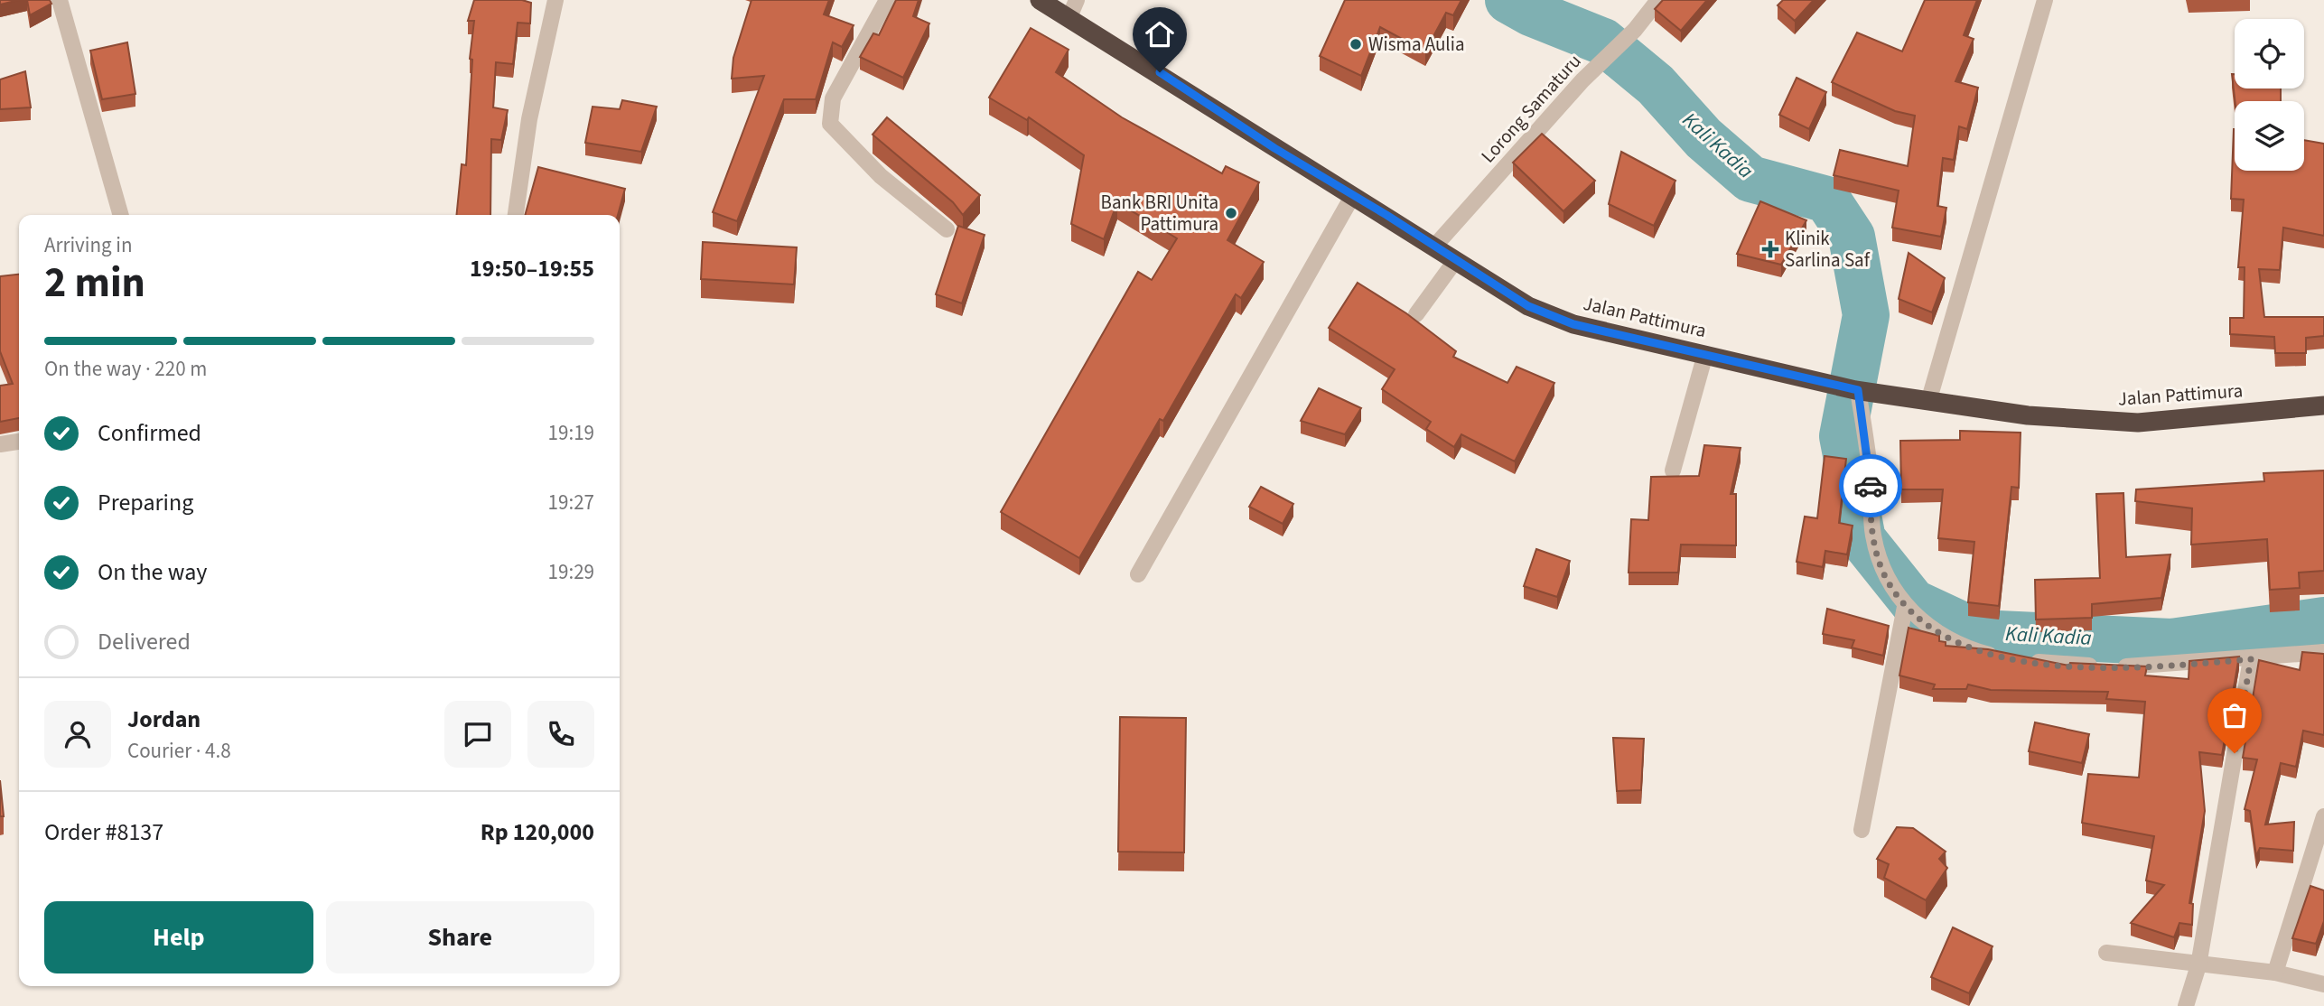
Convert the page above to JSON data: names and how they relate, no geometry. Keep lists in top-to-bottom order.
{
  "streets": {
    "highway": ["Jalan Pattimura"],
    "street": ["Lorong Samaturu"]
  },
  "crossings": [
    ["Lorong Samaturu", "Jalan Pattimura"]
  ],
  "water": ["Kali Kadia"],
  "places": {
    "other": ["Wisma Aulia", "Bank BRI Unita Pattimura"],
    "health": ["Klinik Sarlina Saf"]
  },
  "page": {
    "heading": ["2 min", "Arriving in", "19:50–19:55"],
    "panel": [
      "Jordan",
      "Courier · 4.8",
      "Order #8137",
      "Rp 120,000"
    ],
    "bar": "On the way · 220 m",
    "list": [
      ["Confirmed", "19:19"],
      ["Preparing", "19:27"],
      ["On the way", "19:29"],
      "Delivered"
    ],
    "buttons": ["Help", "Share"]
  }
}
